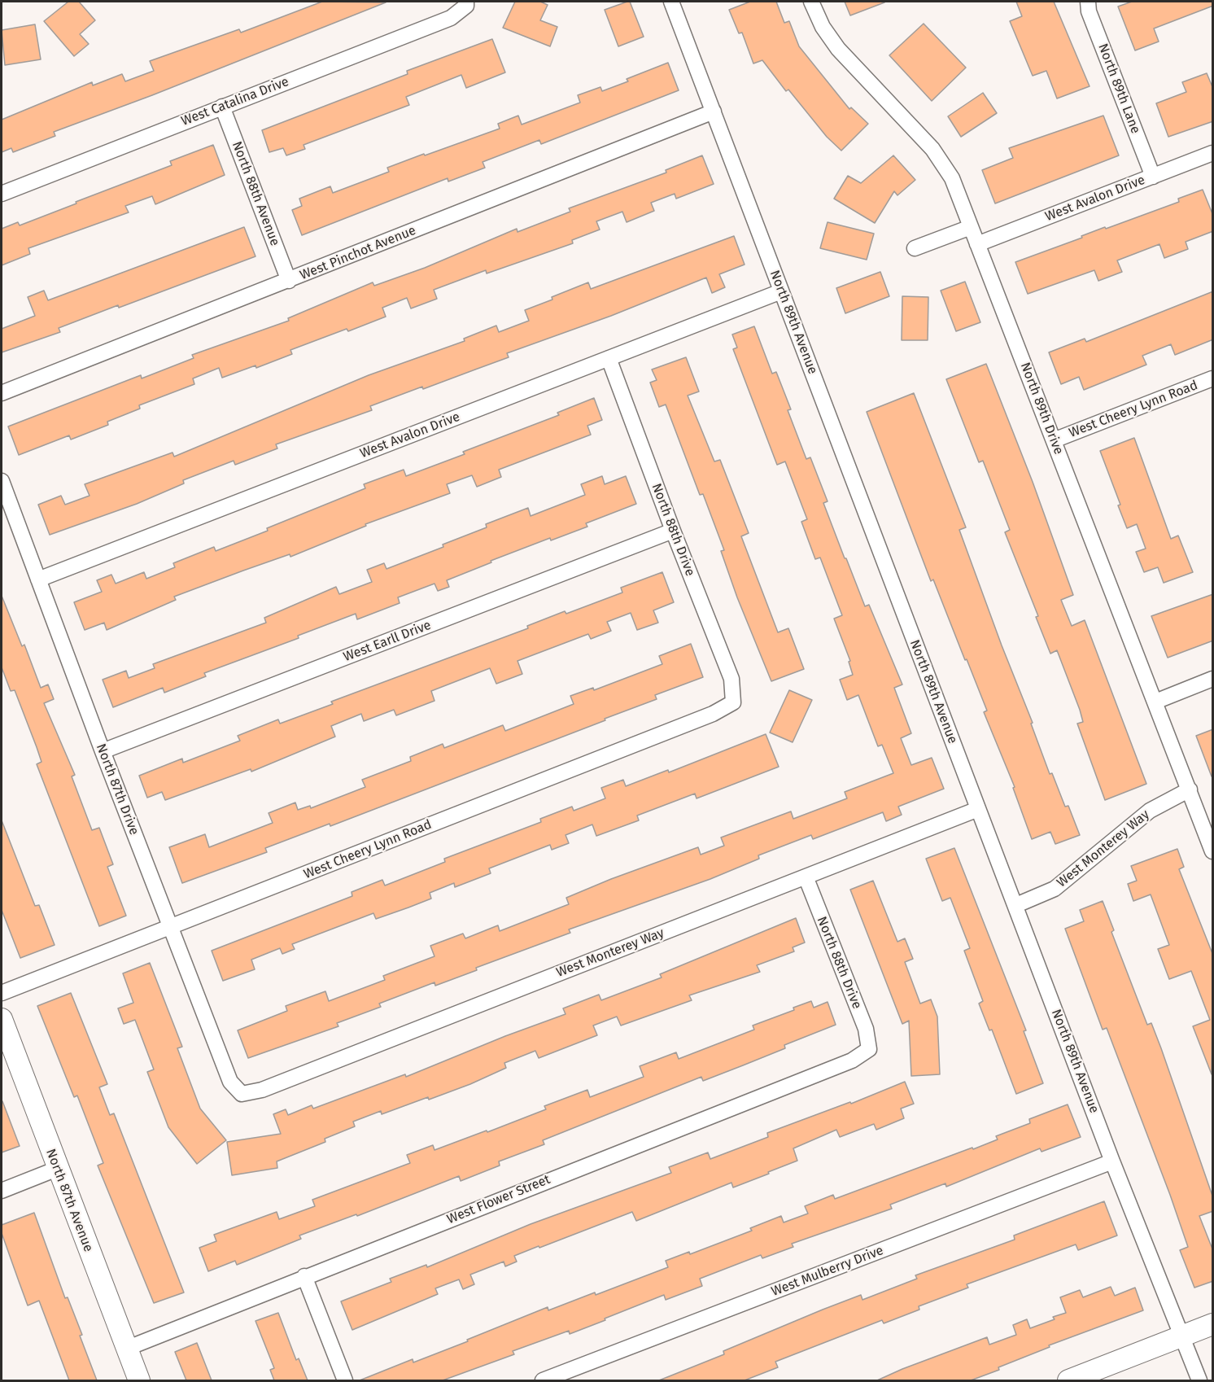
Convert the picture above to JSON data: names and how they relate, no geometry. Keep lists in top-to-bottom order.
{
  "streets": {
    "street": [
      "North 89th Lane",
      "West Catalina Drive",
      "North 88th Avenue",
      "West Avalon Drive",
      "West Pinchot Avenue",
      "North 89th Avenue",
      "North 89th Drive",
      "West Cheery Lynn Road",
      "North 88th Drive",
      "West Earll Drive",
      "North 87th Drive",
      "West Monterey Way",
      "West Flower Street",
      "North 87th Avenue",
      "West Mulberry Drive"
    ]
  },
  "crossings": [
    ["North 89th Lane", "West Avalon Drive"],
    ["West Catalina Drive", "North 88th Avenue"],
    ["North 88th Avenue", "West Pinchot Avenue"],
    ["West Avalon Drive", "North 89th Avenue"],
    ["West Avalon Drive", "North 89th Drive"],
    ["West Avalon Drive", "North 88th Drive"],
    ["West Avalon Drive", "North 87th Drive"],
    ["West Pinchot Avenue", "North 89th Avenue"],
    ["North 89th Avenue", "West Monterey Way"],
    ["North 89th Avenue", "West Mulberry Drive"],
    ["North 89th Drive", "West Cheery Lynn Road"],
    ["North 89th Drive", "West Monterey Way"],
    ["West Cheery Lynn Road", "North 88th Drive"],
    ["West Cheery Lynn Road", "North 87th Drive"],
    ["North 88th Drive", "West Earll Drive"],
    ["North 88th Drive", "West Monterey Way"],
    ["North 88th Drive", "West Flower Street"],
    ["West Earll Drive", "North 87th Drive"],
    ["North 87th Drive", "West Monterey Way"],
    ["West Flower Street", "North 87th Avenue"]
  ]
}
